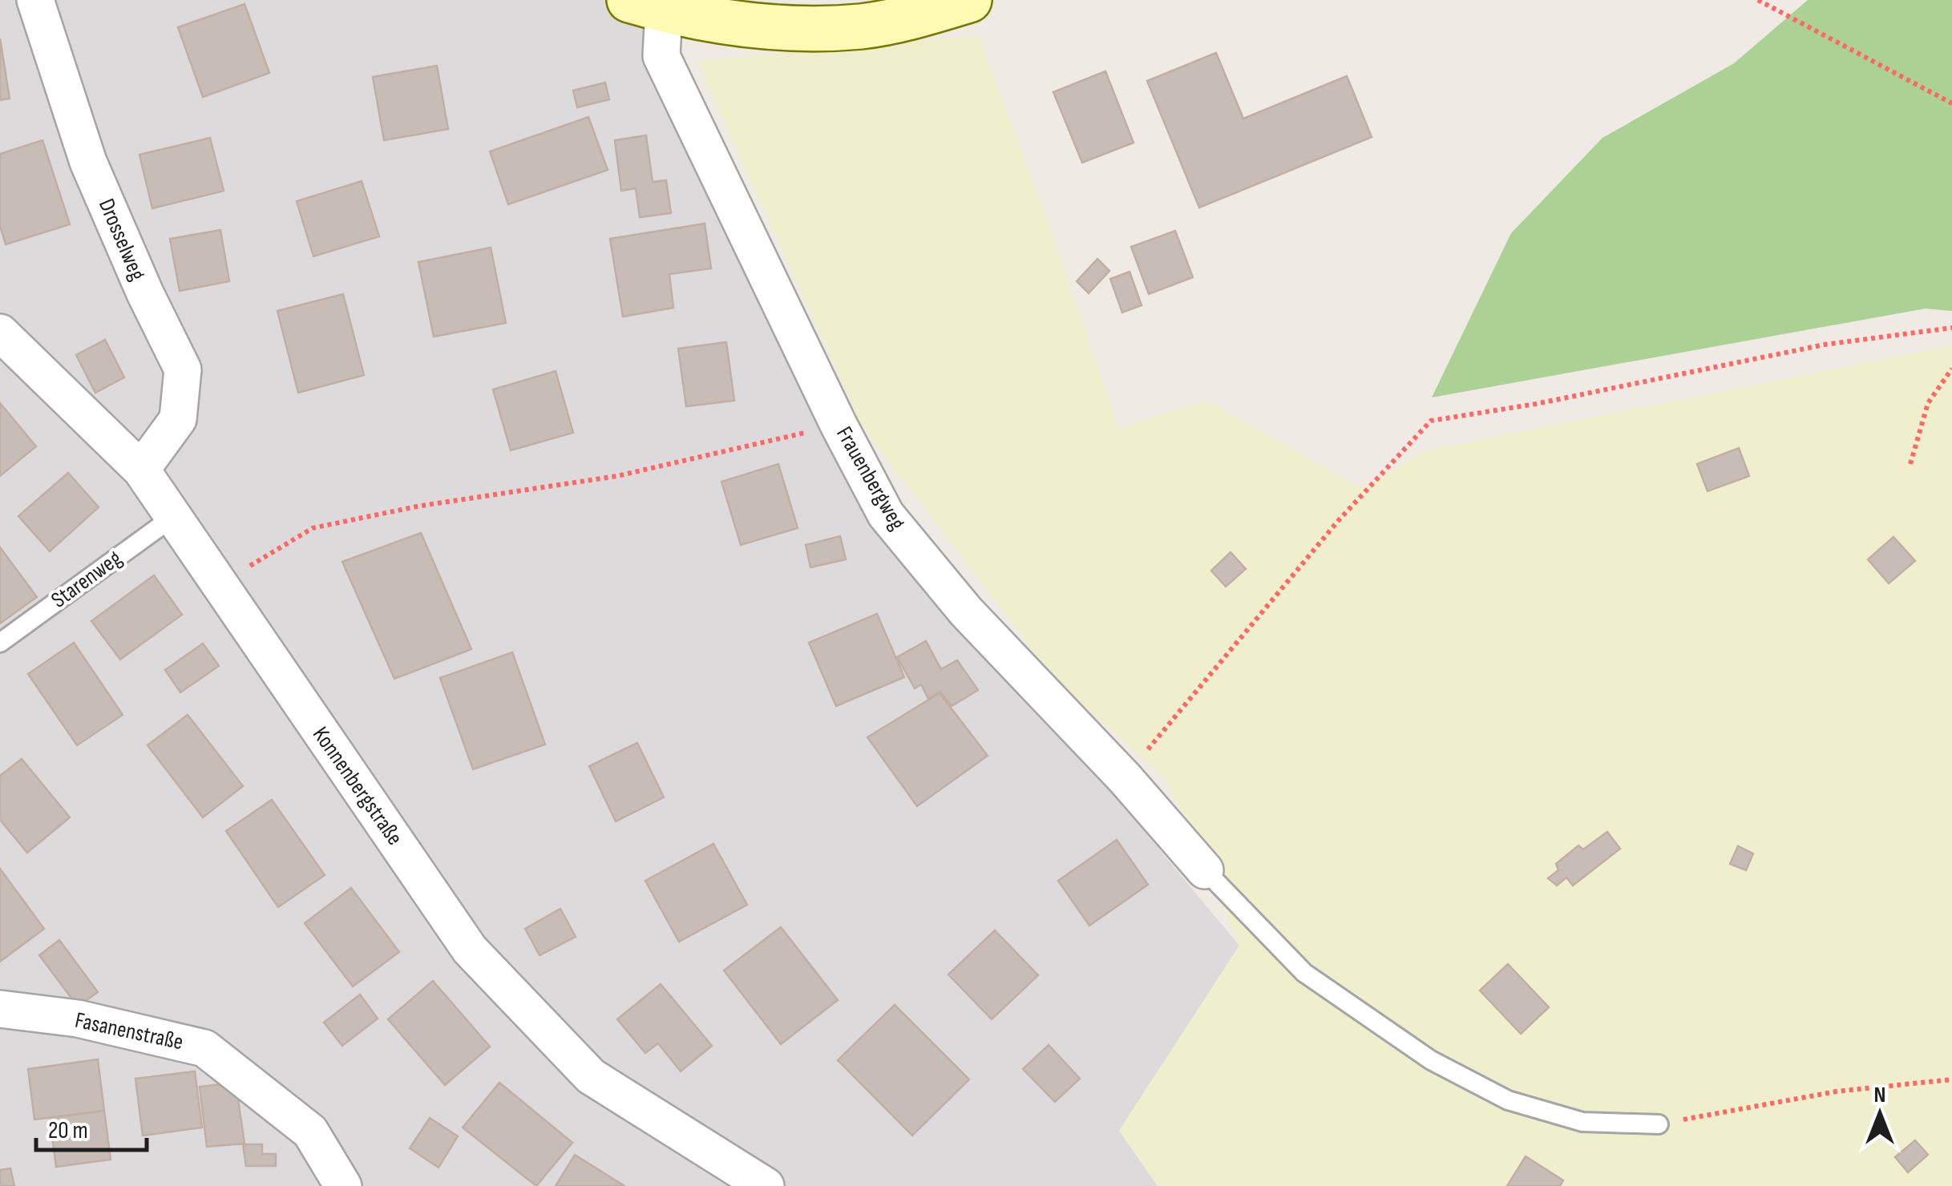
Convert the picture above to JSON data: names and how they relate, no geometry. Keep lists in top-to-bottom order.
{
  "streets": {
    "street": [
      "Drosselweg",
      "Frauenbergweg",
      "Konnenbergstraße",
      "Fasanenstraße"
    ],
    "lane": ["Starenweg"]
  },
  "crossings": [
    ["Drosselweg", "Konnenbergstraße"],
    ["Starenweg", "Konnenbergstraße"]
  ],
  "scale_bar": "20 m",
  "north": "top"
}
